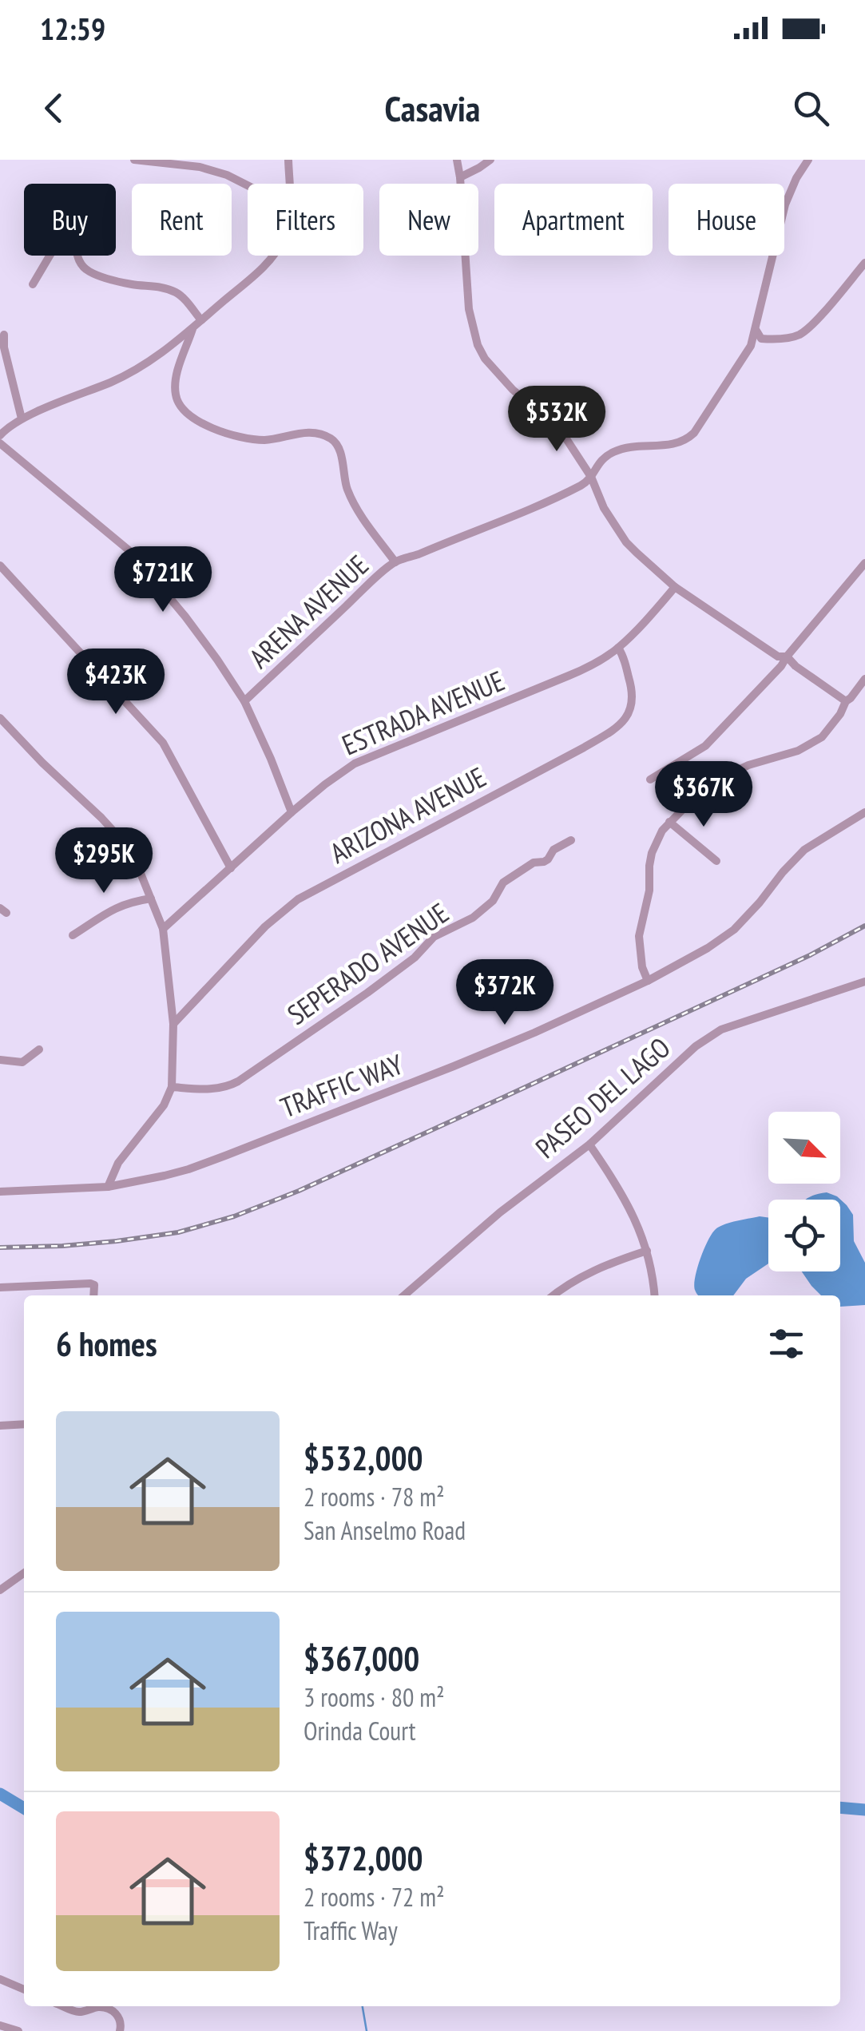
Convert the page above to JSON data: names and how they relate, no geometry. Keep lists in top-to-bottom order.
{
  "streets": {
    "street": [
      "ARENA AVENUE",
      "ESTRADA AVENUE",
      "ARIZONA AVENUE",
      "SEPERADO AVENUE",
      "TRAFFIC WAY",
      "PASEO DEL LAGO"
    ]
  },
  "crossings": [
    ["ESTRADA AVENUE", "ARIZONA AVENUE"]
  ],
  "north": "bottom right",
  "page": {
    "status": "12:59",
    "header": "Casavia",
    "chip": [
      "Buy",
      "Rent",
      "Filters",
      "New",
      "Apartment",
      "House"
    ],
    "price": [
      "$532K",
      "$721K",
      "$423K",
      "$367K",
      "$295K",
      "$372K"
    ],
    "heading": "6 homes",
    "list": [
      {
        "name": "$532,000",
        "note": "2 rooms · 78 m² · San Anselmo Road"
      },
      {
        "name": "$367,000",
        "note": "3 rooms · 80 m² · Orinda Court"
      },
      {
        "name": "$372,000",
        "note": "2 rooms · 72 m² · Traffic Way"
      }
    ]
  }
}
